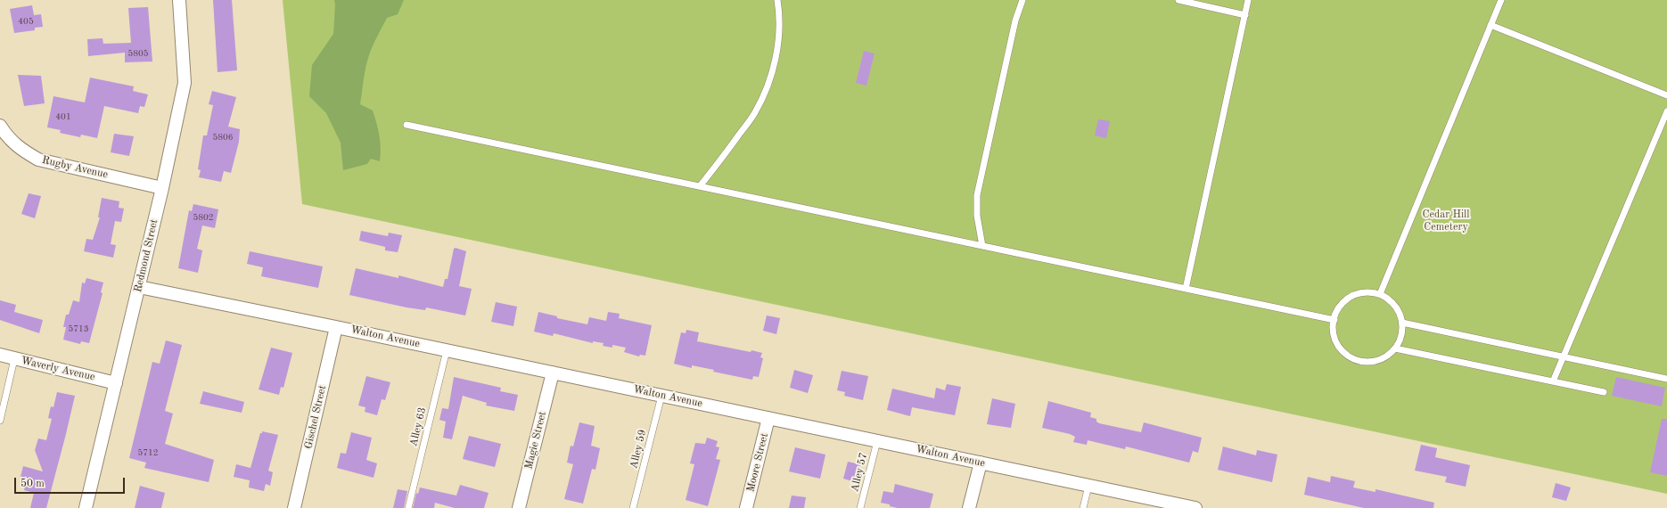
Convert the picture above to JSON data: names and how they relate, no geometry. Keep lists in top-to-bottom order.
{
  "streets": {
    "street": [
      "Rugby Avenue",
      "Redmond Street",
      "Walton Avenue",
      "Waverly Avenue",
      "Gischel Street",
      "Magie Street",
      "Moore Street"
    ],
    "lane": ["Alley 63", "Alley 59", "Alley 57"]
  },
  "crossings": [
    ["Rugby Avenue", "Redmond Street"],
    ["Redmond Street", "Walton Avenue"],
    ["Redmond Street", "Waverly Avenue"],
    ["Walton Avenue", "Gischel Street"],
    ["Walton Avenue", "Alley 63"],
    ["Walton Avenue", "Magie Street"],
    ["Walton Avenue", "Alley 59"],
    ["Walton Avenue", "Moore Street"],
    ["Walton Avenue", "Alley 57"]
  ],
  "parks": ["Cedar Hill Cemetery"],
  "house_numbers": [
    "405",
    "5805",
    "401",
    "5806",
    "5802",
    "5713",
    "5712"
  ],
  "scale_bar": "50 m"
}
